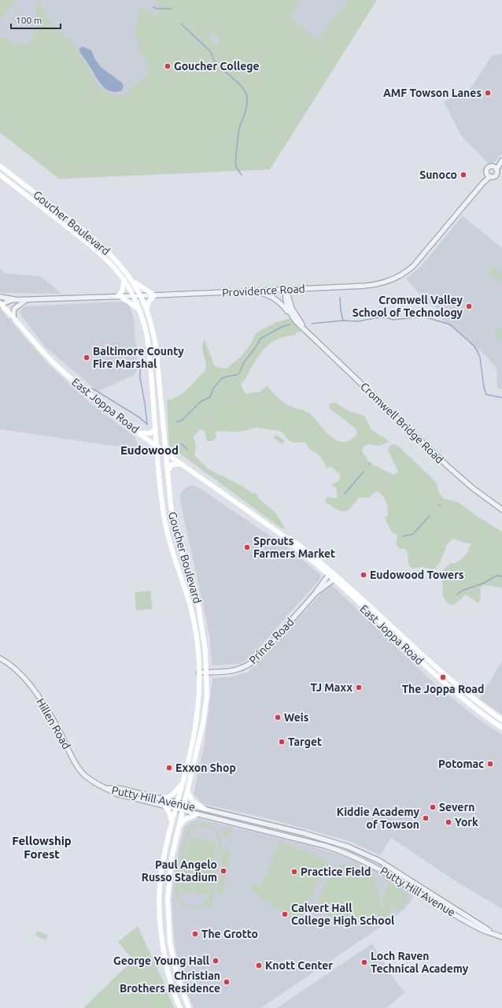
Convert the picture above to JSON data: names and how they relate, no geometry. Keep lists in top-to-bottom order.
{
  "streets": {
    "main road": ["Goucher Boulevard", "East Joppa Road"],
    "street": [
      "Providence Road",
      "Cromwell Bridge Road",
      "Prince Road",
      "Hillen Road",
      "Putty Hill Avenue"
    ]
  },
  "crossings": [
    ["Goucher Boulevard", "Providence Road"],
    ["Goucher Boulevard", "East Joppa Road"],
    ["Goucher Boulevard", "Prince Road"],
    ["Goucher Boulevard", "Putty Hill Avenue"],
    ["Providence Road", "East Joppa Road"],
    ["Providence Road", "Cromwell Bridge Road"],
    ["East Joppa Road", "Prince Road"],
    ["Hillen Road", "Putty Hill Avenue"]
  ],
  "districts": ["Eudowood", "Fellowship Forest"],
  "places": [
    "Goucher College",
    "AMF Towson Lanes",
    "Sunoco",
    "Cromwell Valley School of Technology",
    "Baltimore County Fire Marshal",
    "Sprouts Farmers Market",
    "Eudowood Towers",
    "The Joppa Road",
    "TJ Maxx",
    "Weis",
    "Target",
    "Potomac",
    "Exxon Shop",
    "Severn",
    "Kiddie Academy of Towson",
    "York",
    "Paul Angelo Russo Stadium",
    "Practice Field",
    "Calvert Hall College High School",
    "The Grotto",
    "George Young Hall",
    "Loch Raven Technical Academy",
    "Knott Center",
    "Christian Brothers Residence"
  ],
  "scale_bar": "100 m"
}
